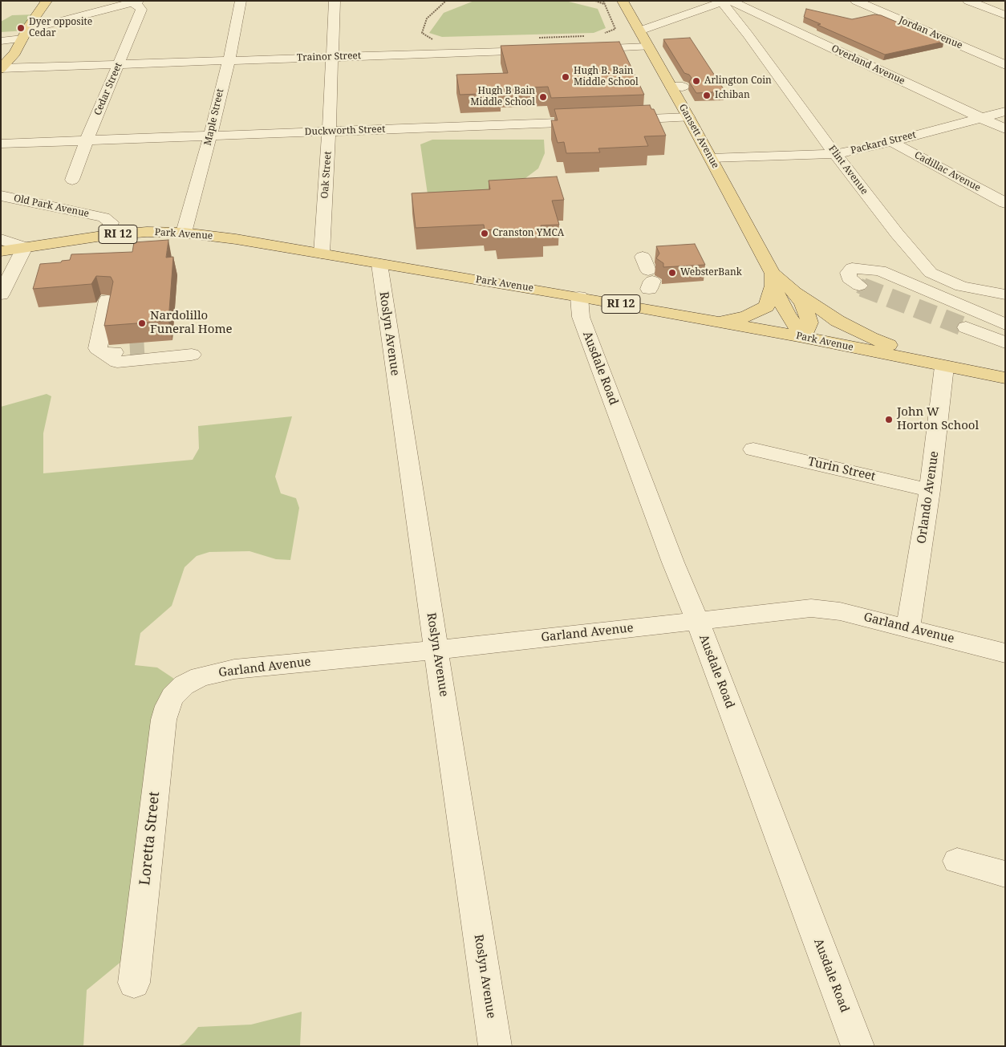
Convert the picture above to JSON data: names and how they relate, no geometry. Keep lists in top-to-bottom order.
{
  "streets": {
    "main road": ["Gansett Avenue", "RI 12", "Park Avenue"],
    "street": [
      "Jordan Avenue",
      "Trainor Street",
      "Overland Avenue",
      "Cedar Street",
      "Maple Street",
      "Duckworth Street",
      "Packard Street",
      "Flint Avenue",
      "Cadillac Avenue",
      "Oak Street",
      "Old Park Avenue",
      "Roslyn Avenue",
      "Ausdale Road",
      "Turin Street",
      "Orlando Avenue",
      "Garland Avenue",
      "Loretta Street"
    ]
  },
  "crossings": [
    ["Trainor Street", "Cedar Street"],
    ["Trainor Street", "Maple Street"],
    ["Trainor Street", "Oak Street"],
    ["Overland Avenue", "Packard Street"],
    ["Overland Avenue", "Flint Avenue"],
    ["Cedar Street", "Duckworth Street"],
    ["Maple Street", "Duckworth Street"],
    ["Maple Street", "Park Avenue"],
    ["Duckworth Street", "Oak Street"],
    ["Gansett Avenue", "Packard Street"],
    ["Gansett Avenue", "Park Avenue"],
    ["Packard Street", "Flint Avenue"],
    ["Packard Street", "Cadillac Avenue"],
    ["Oak Street", "Park Avenue"],
    ["Old Park Avenue", "Park Avenue"],
    ["Park Avenue", "Roslyn Avenue"],
    ["Park Avenue", "Ausdale Road"],
    ["Park Avenue", "Orlando Avenue"],
    ["Roslyn Avenue", "Garland Avenue"],
    ["Ausdale Road", "Garland Avenue"],
    ["Turin Street", "Orlando Avenue"],
    ["Orlando Avenue", "Garland Avenue"],
    ["Garland Avenue", "Loretta Street"]
  ],
  "places": [
    "Dyer opposite Cedar",
    "Hugh B. Bain Middle School",
    "Arlington Coin",
    "Ichiban",
    "Hugh B Bain Middle School",
    "Cranston YMCA",
    "WebsterBank",
    "Nardolillo Funeral Home",
    "John W Horton School"
  ]
}
